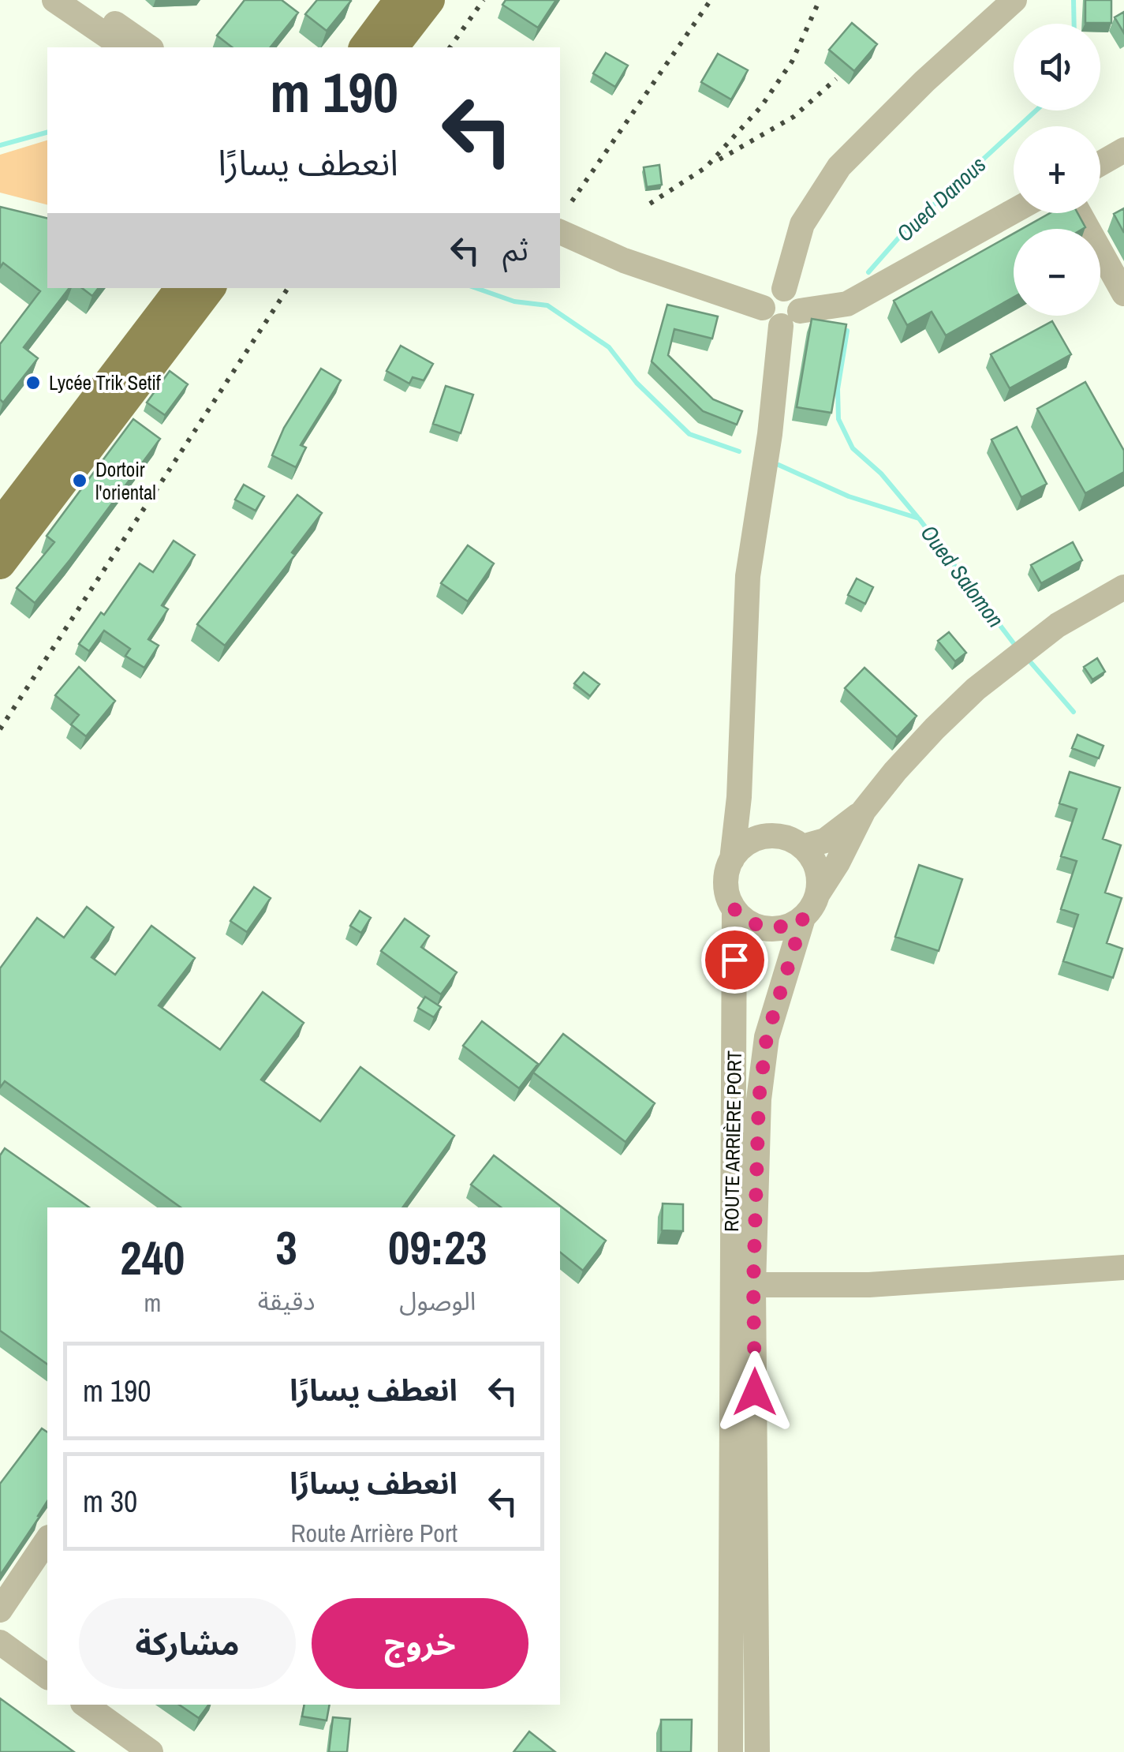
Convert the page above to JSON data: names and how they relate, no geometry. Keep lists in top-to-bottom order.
{
  "streets": {
    "street": ["ROUTE ARRIÈRE PORT"]
  },
  "water": ["Oued Danous", "Oued Salomon"],
  "places": ["Lycée Trik Setif", "Dortoir l'oriental"],
  "page": {
    "map_buttons": ["+", "−"],
    "turn": ["190 m", "انعطف يسارًا"],
    "then": "ثم",
    "eta": [
      "09:23",
      "الوصول",
      "3",
      "دقيقة",
      "240",
      "m"
    ],
    "list": [
      {
        "name": "انعطف يسارًا",
        "value": "190 m"
      },
      {
        "name": "انعطف يسارًا",
        "note": "Route Arrière Port",
        "value": "30 m"
      }
    ],
    "buttons": ["خروج", "مشاركة"]
  }
}
